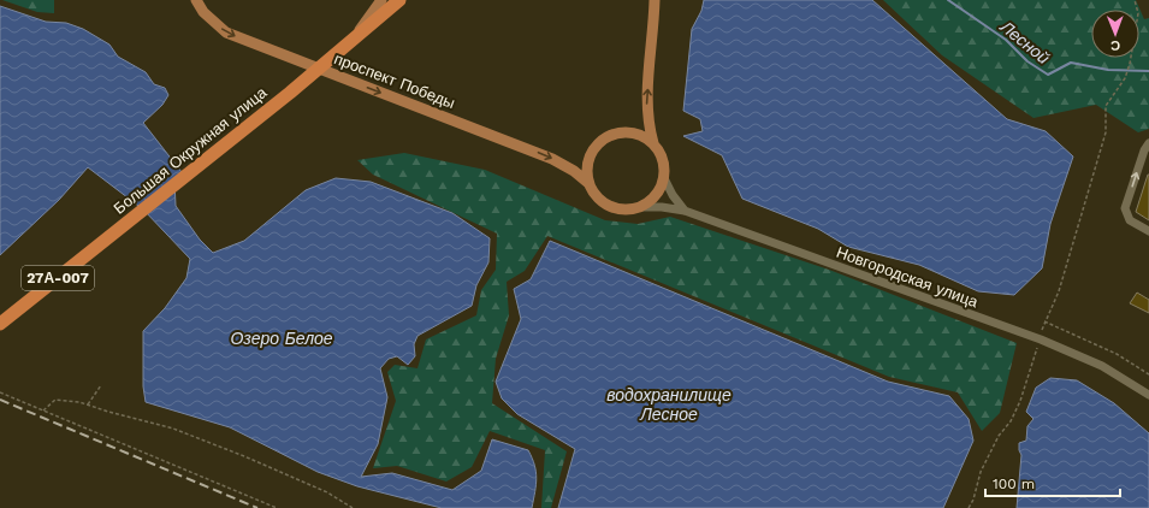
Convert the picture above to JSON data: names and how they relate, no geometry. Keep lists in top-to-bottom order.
{
  "streets": {
    "highway": ["Большая Окружная улица", "27А-007"],
    "main road": ["проспект Победы"],
    "street": ["Новгородская улица"]
  },
  "crossings": [
    ["проспект Победы", "Новгородская улица"]
  ],
  "one_way": ["проспект Победы"],
  "water": ["Лесной", "Озеро Белое", "водохранилище Лесное"],
  "scale_bar": "100 m",
  "north": "bottom"
}
